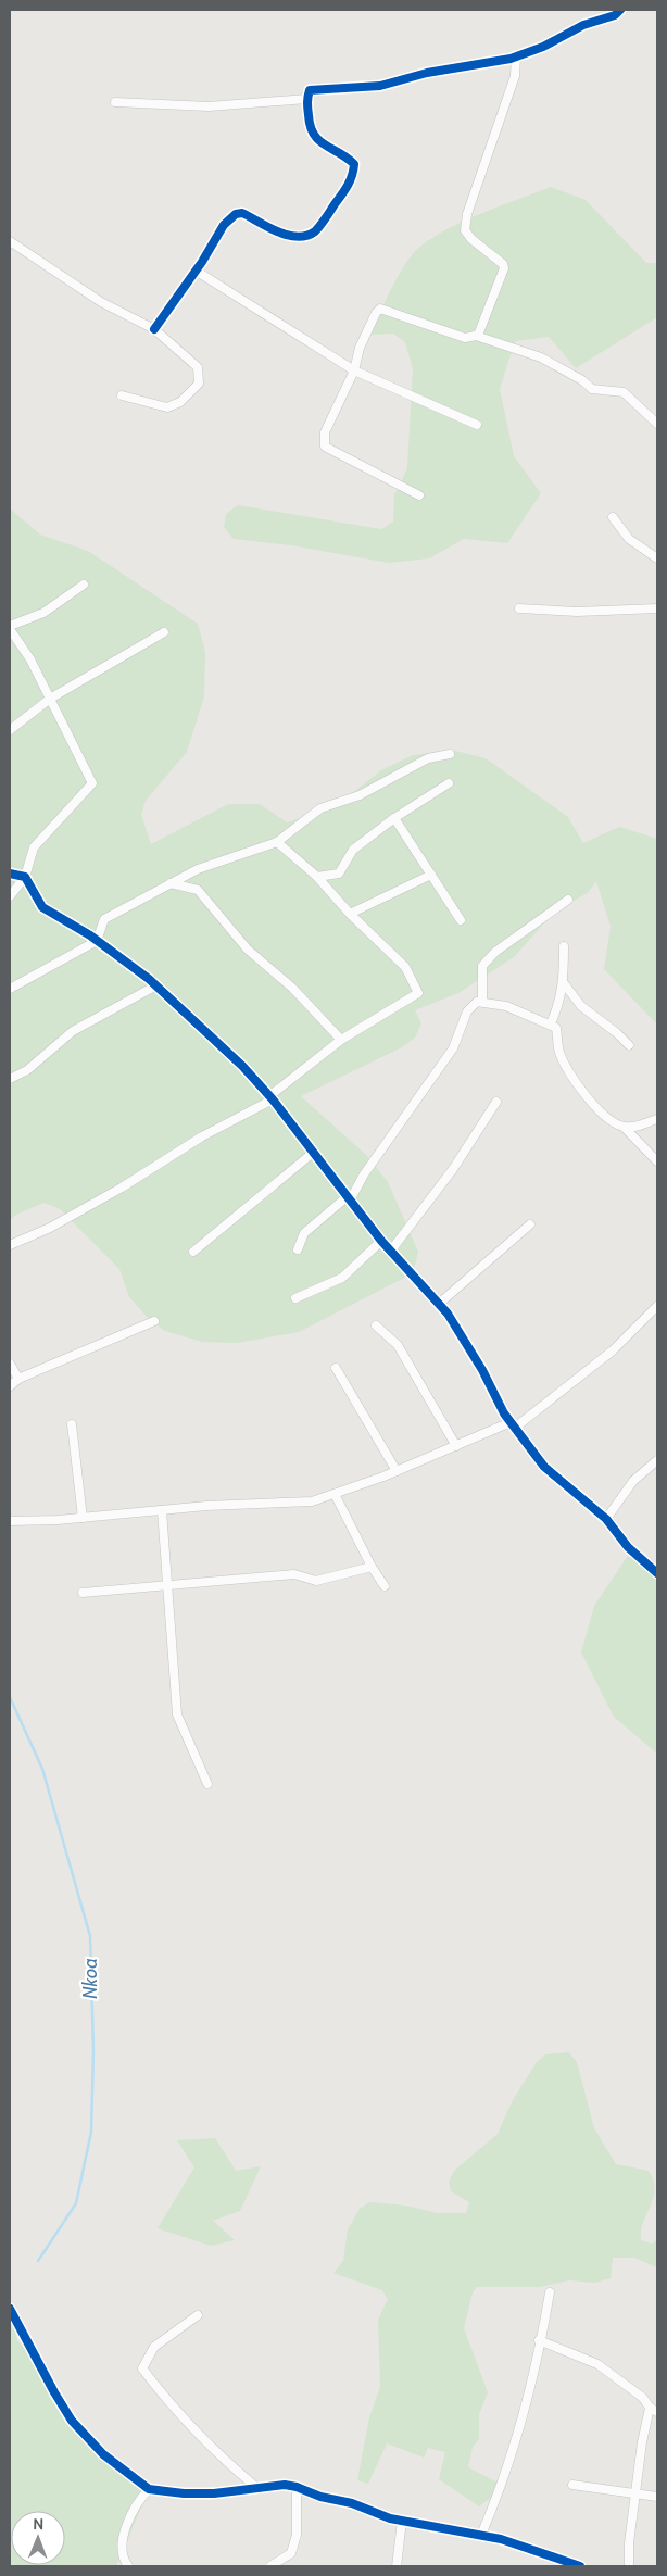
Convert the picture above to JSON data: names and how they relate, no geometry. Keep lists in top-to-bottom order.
{
  "water": ["Nkoa"],
  "north": "top"
}
